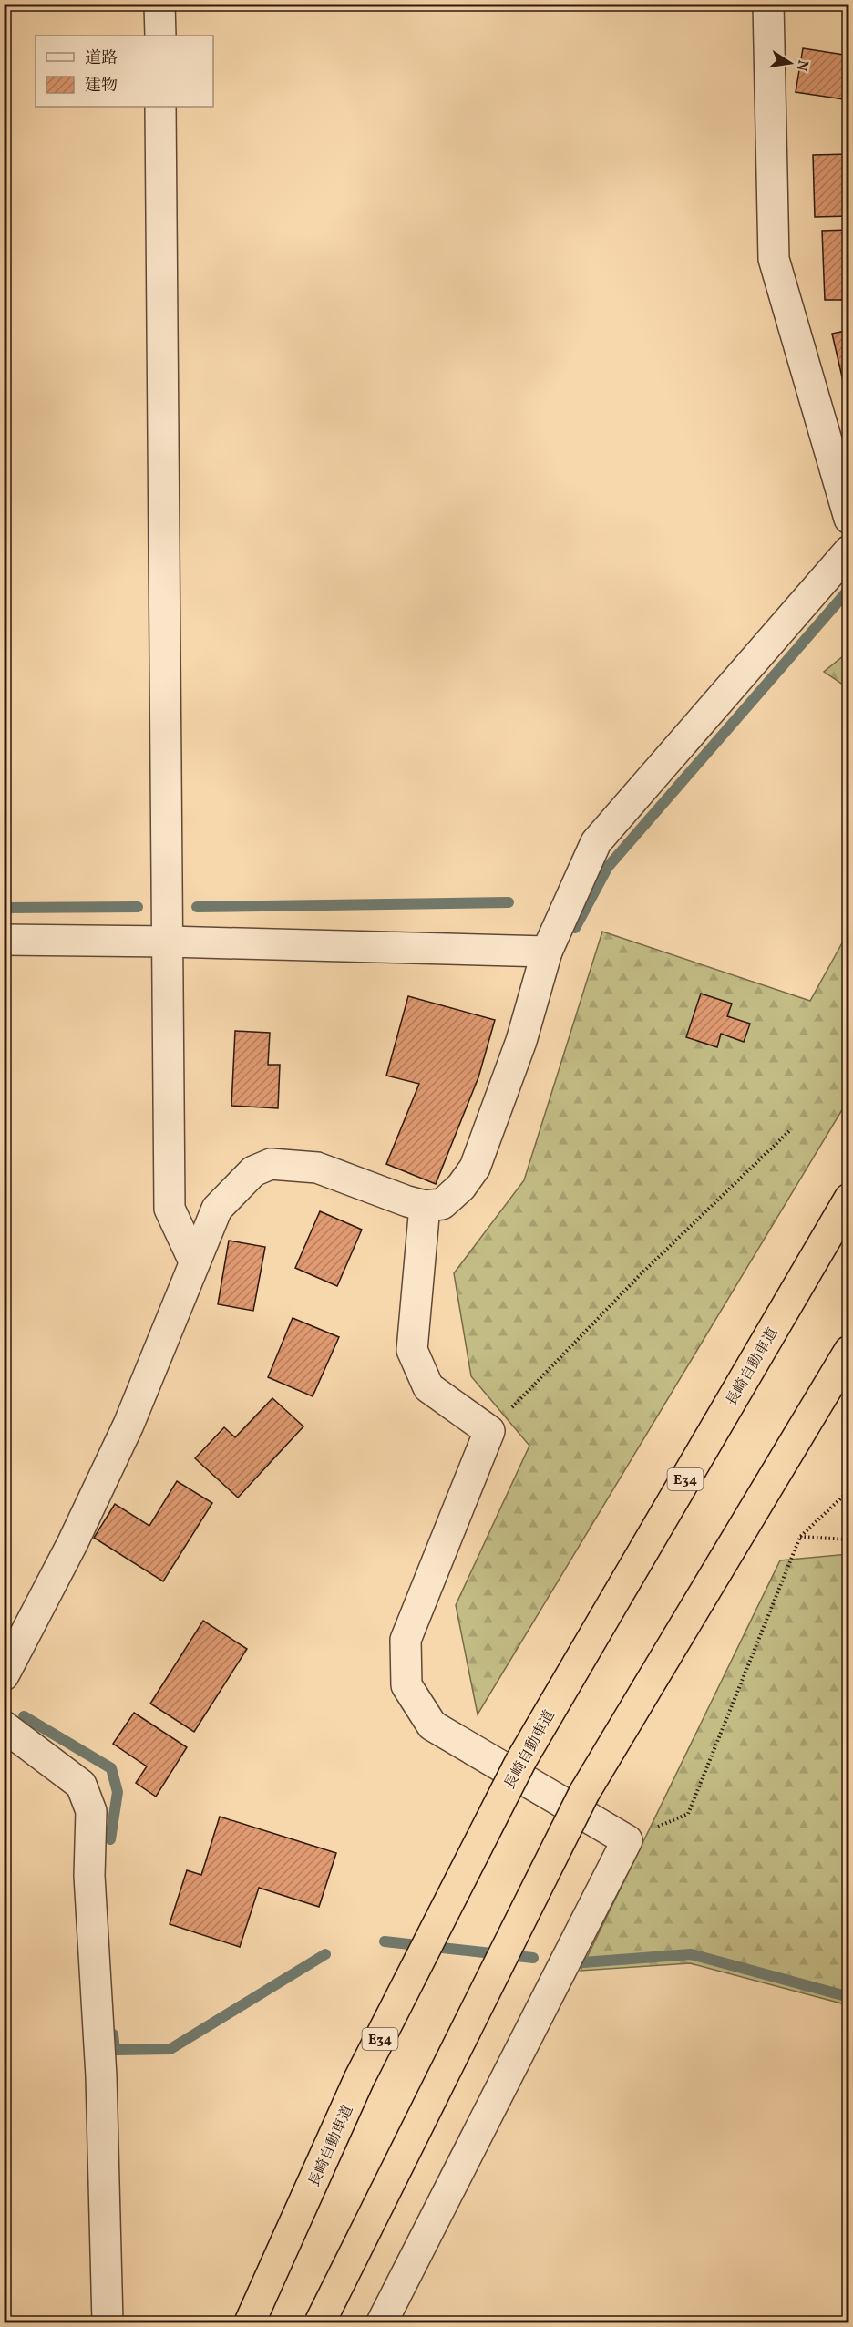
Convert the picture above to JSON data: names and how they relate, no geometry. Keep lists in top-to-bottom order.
{
  "streets": {
    "highway": ["長崎自動車道", "E34"]
  },
  "legend": ["道路", "建物"],
  "north": "right"
}
